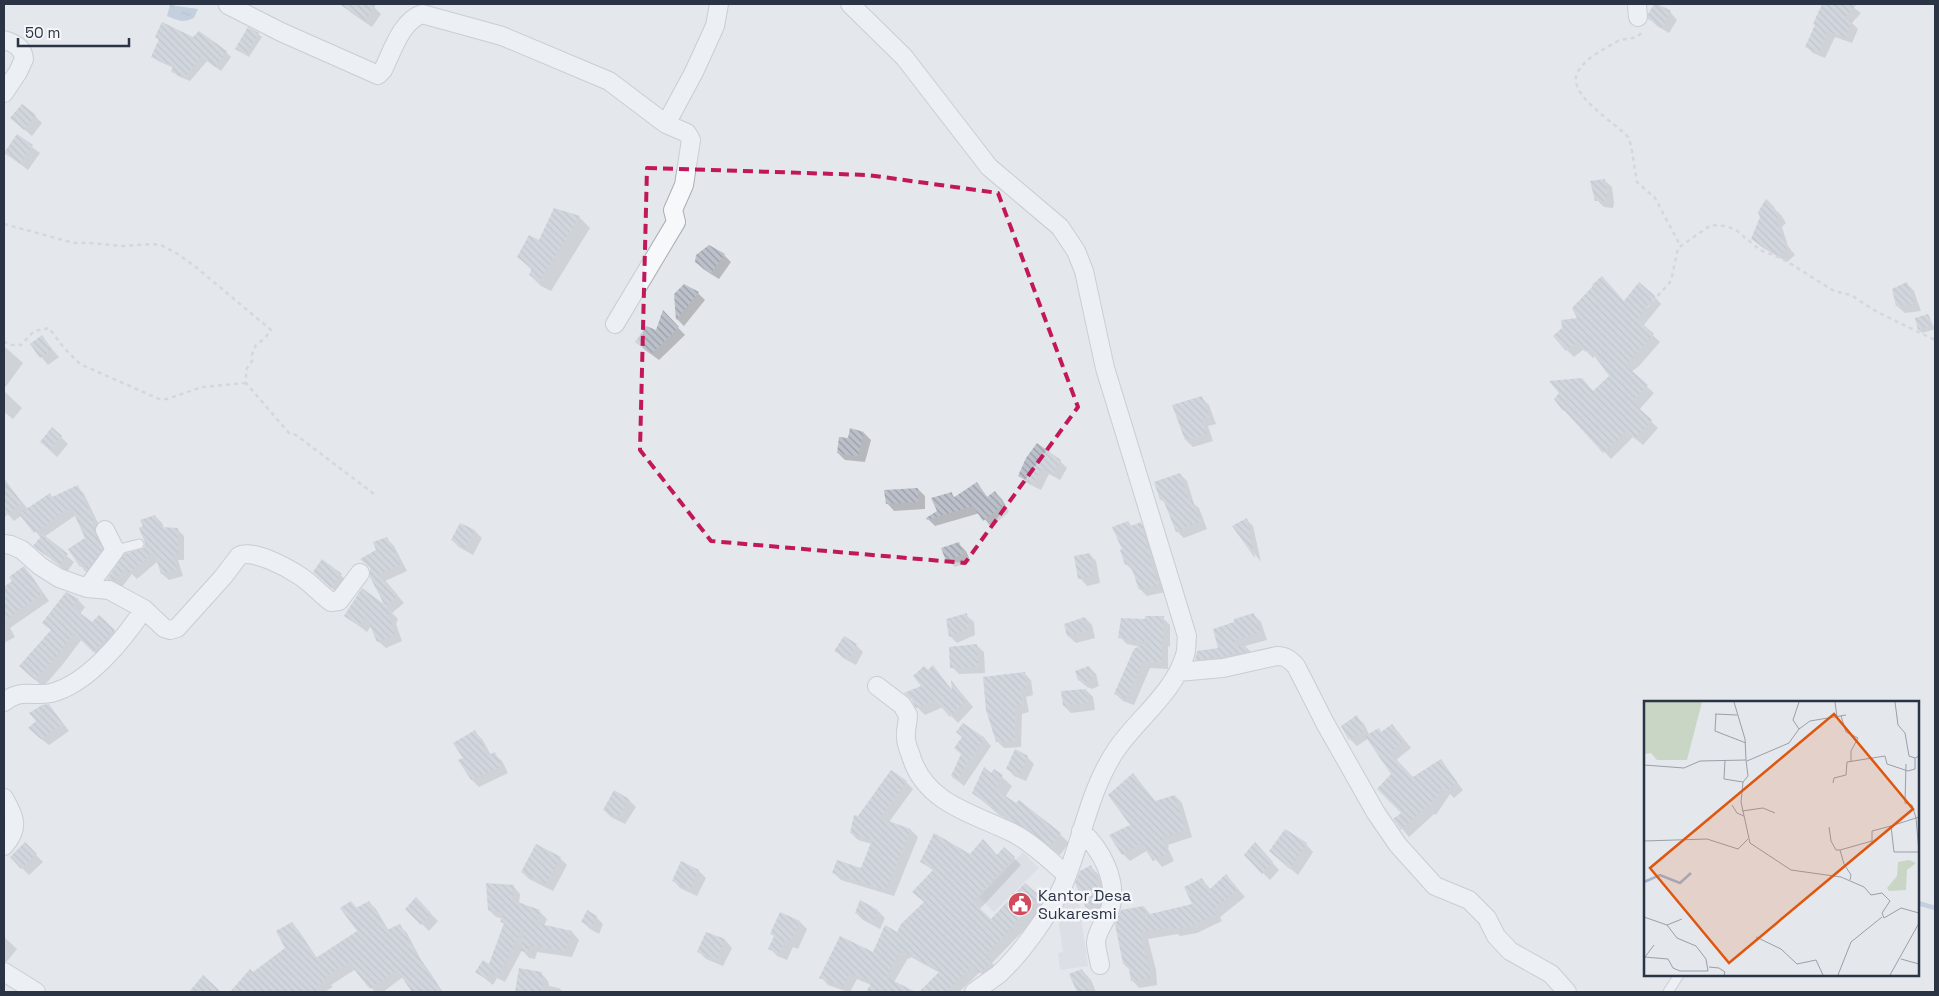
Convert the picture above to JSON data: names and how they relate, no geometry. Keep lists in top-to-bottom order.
{
  "places": {
    "public building": ["Kantor Desa Sukaresmi"]
  },
  "scale_bar": "50 m"
}
